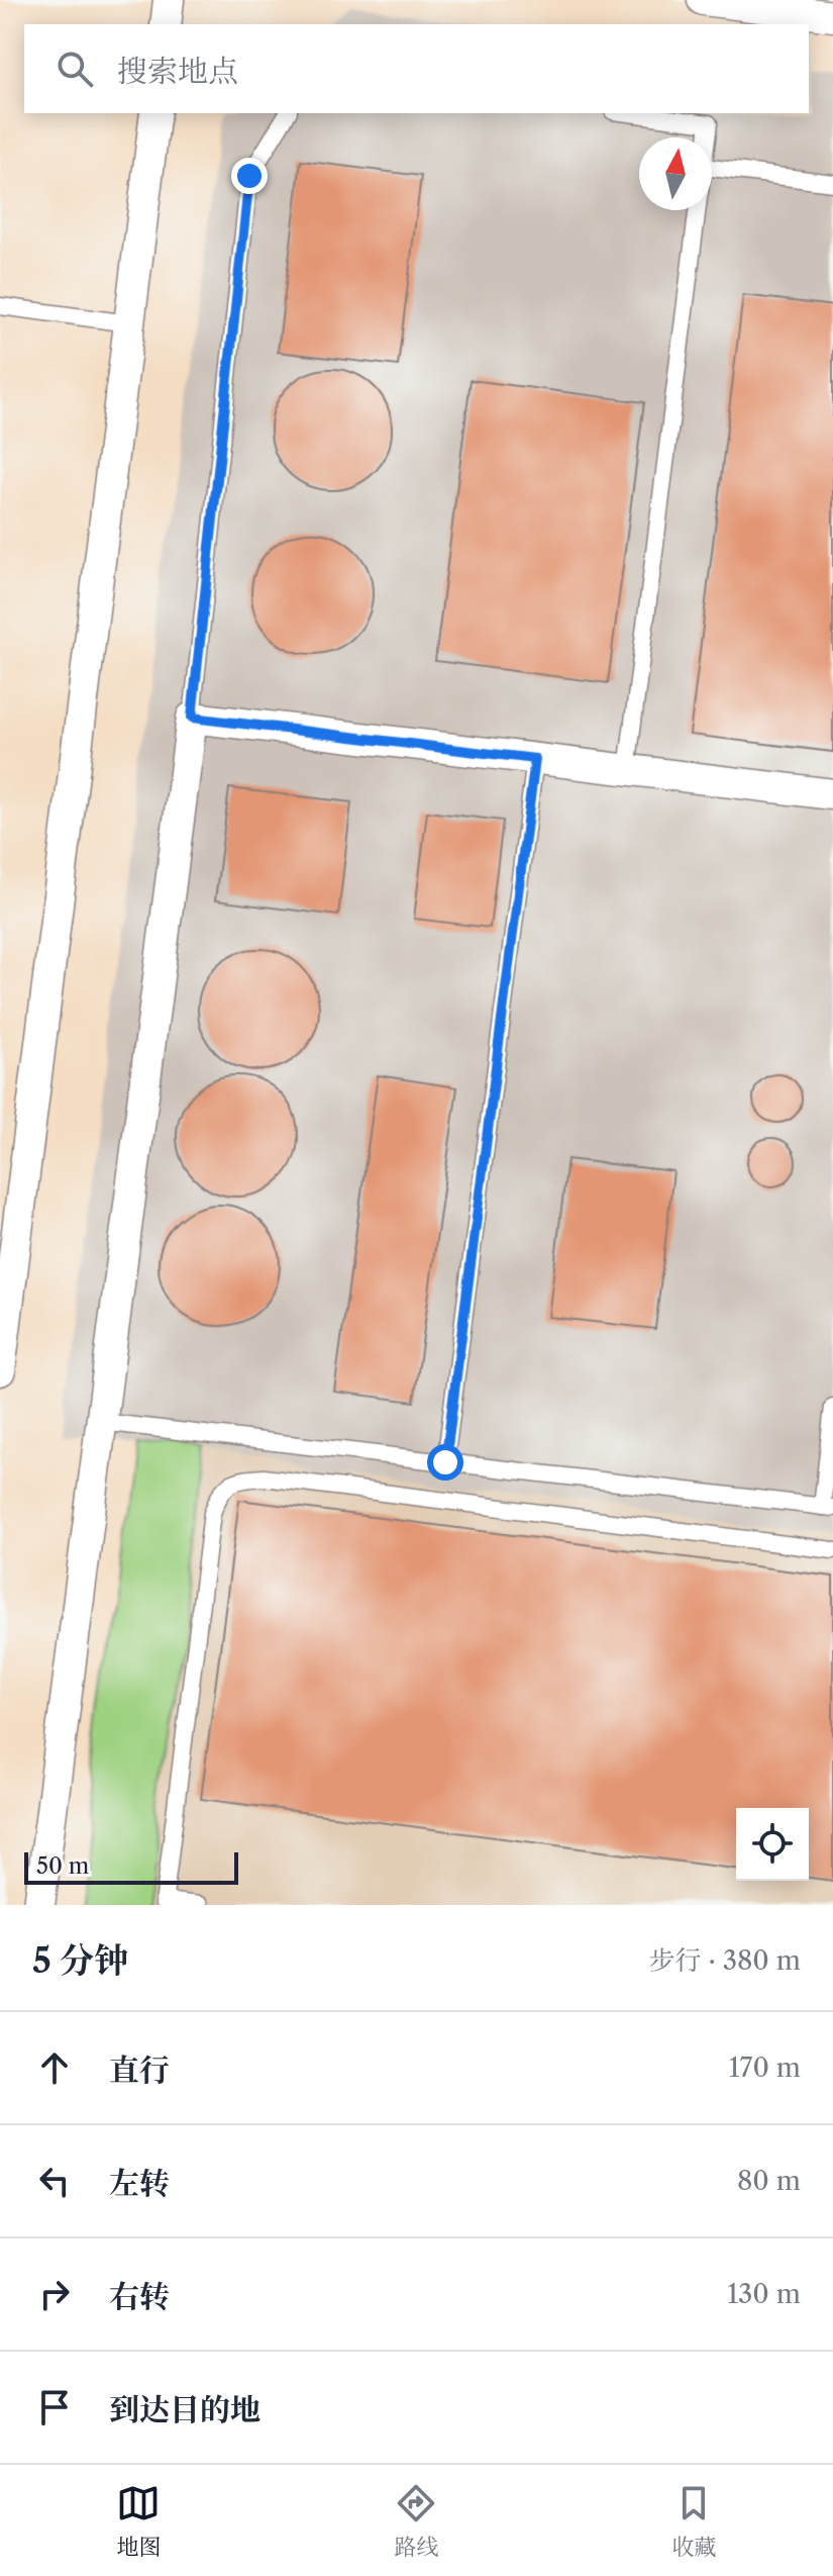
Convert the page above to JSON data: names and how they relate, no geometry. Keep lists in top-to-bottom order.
{
  "scale_bar": "50 m",
  "north": "top",
  "page": {
    "search": "搜索地点",
    "scale": "50 m",
    "heading": ["5 分钟", "步行 · 380 m"],
    "list": [
      ["直行", "170 m"],
      ["左转", "80 m"],
      ["右转", "130 m"],
      "到达目的地"
    ],
    "nav": ["地图", "路线", "收藏"]
  }
}
